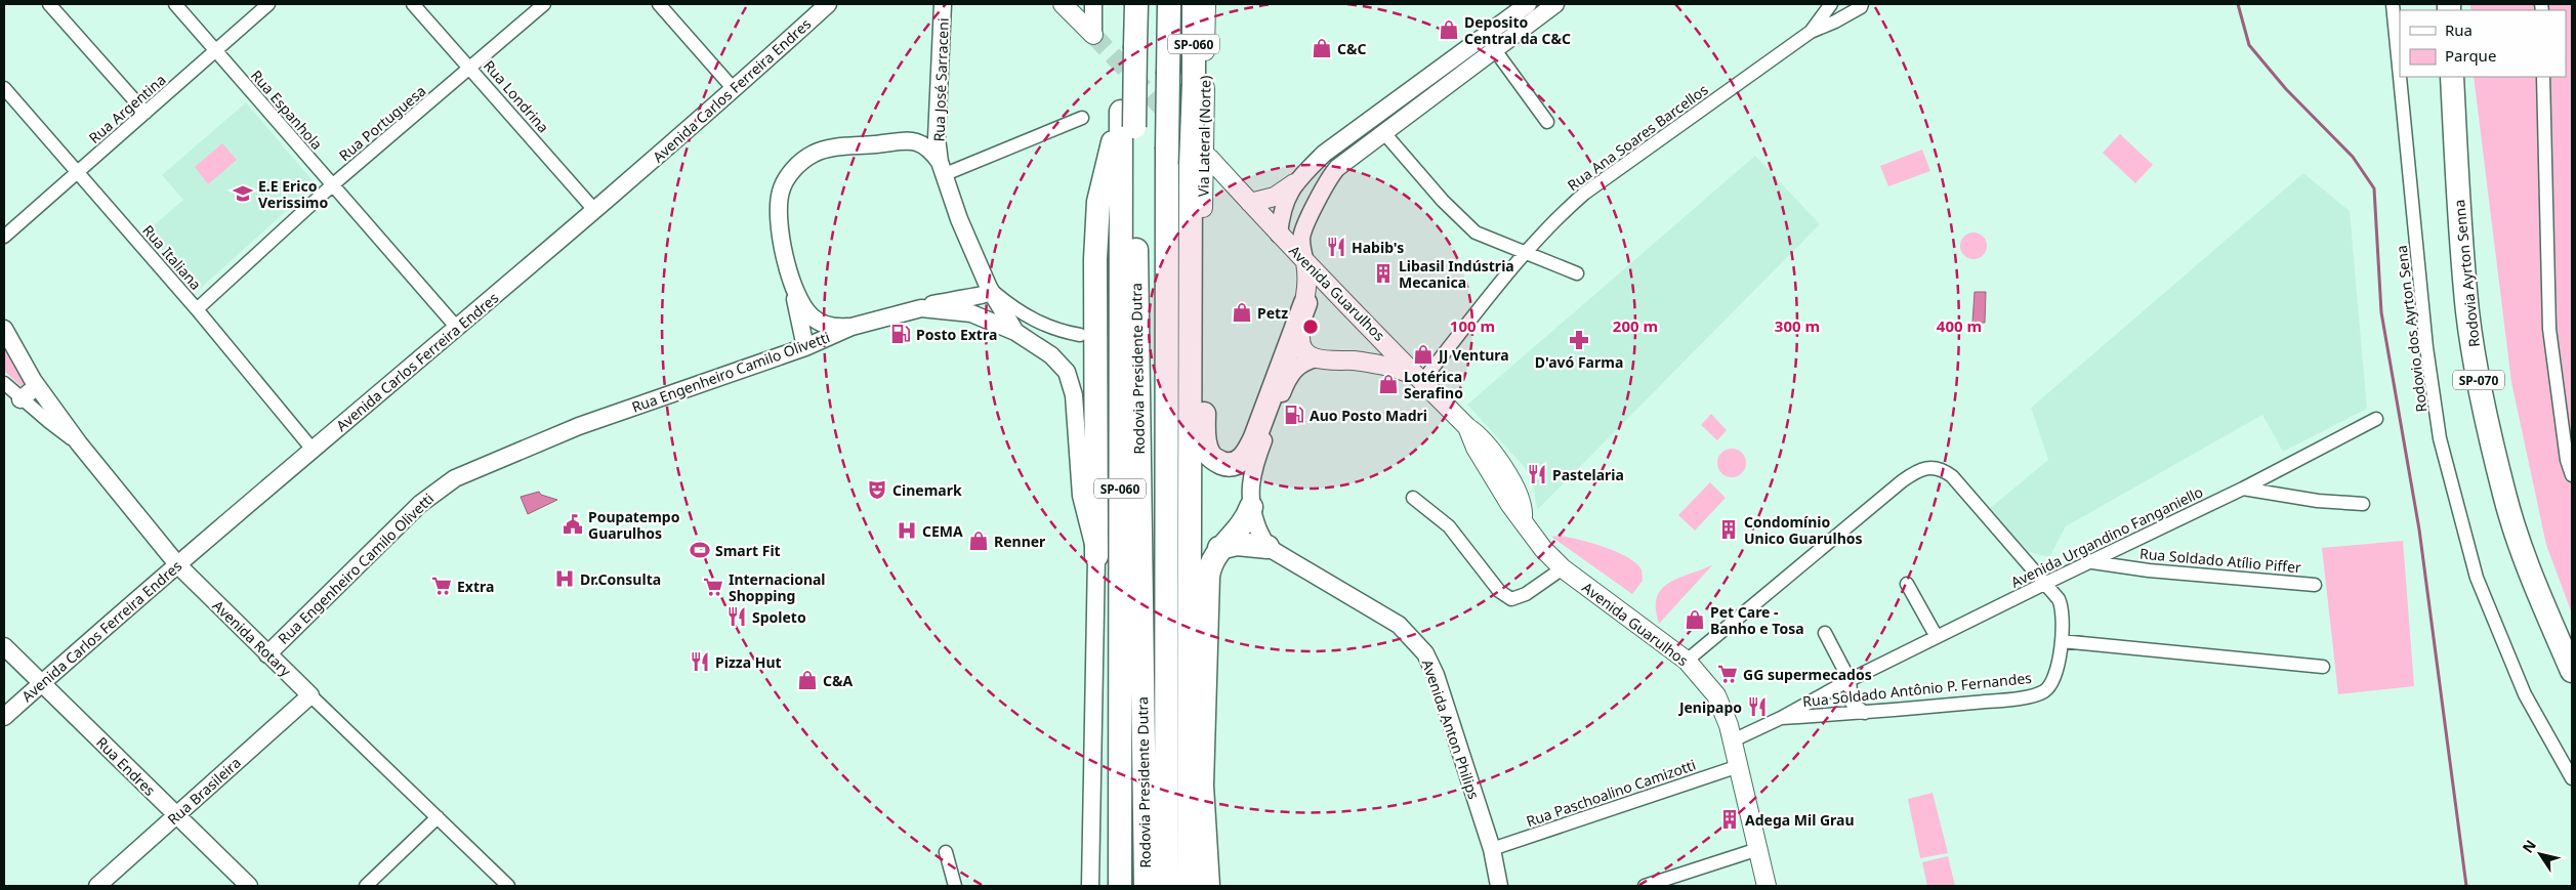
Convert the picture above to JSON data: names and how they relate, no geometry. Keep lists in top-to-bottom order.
{
  "streets": {
    "highway": [
      "SP-060",
      "Rodovia Ayrton Senna",
      "Rodovia Presidente Dutra",
      "SP-070"
    ],
    "main road": ["Via Lateral (Norte)", "Avenida Guarulhos"],
    "street": [
      "Rua José Sarraceni",
      "Avenida Carlos Ferreira Endres",
      "Rua Londrina",
      "Rua Argentina",
      "Rua Espanhola",
      "Rua Portuguesa",
      "Rua Ana Soares Barcellos",
      "Rua Italiana",
      "Rodovio dos Ayrton Sena",
      "Rua Engenheiro Camilo Olivetti",
      "Avenida Urgandino Fanganiello",
      "Rua Soldado Atílio Piffer",
      "Avenida Rotary",
      "Rua Soldado Antônio P. Fernandes",
      "Avenida Anton Philips",
      "Rua Endres",
      "Rua Brasileira",
      "Rua Paschoalino Camizotti"
    ]
  },
  "crossings": [
    ["SP-060", "Avenida Guarulhos"],
    ["Rua José Sarraceni", "Rua Engenheiro Camilo Olivetti"],
    ["Avenida Carlos Ferreira Endres", "Rua Londrina"],
    ["Avenida Carlos Ferreira Endres", "Rua Espanhola"],
    ["Avenida Carlos Ferreira Endres", "Rua Italiana"],
    ["Avenida Carlos Ferreira Endres", "Avenida Rotary"],
    ["Avenida Carlos Ferreira Endres", "Rua Endres"],
    ["Rua Londrina", "Rua Portuguesa"],
    ["Rua Argentina", "Rua Espanhola"],
    ["Rua Argentina", "Rua Italiana"],
    ["Rua Espanhola", "Rua Portuguesa"],
    ["Rua Portuguesa", "Rua Italiana"],
    ["Rua Ana Soares Barcellos", "Avenida Guarulhos"],
    ["Avenida Guarulhos", "Avenida Urgandino Fanganiello"],
    ["Avenida Guarulhos", "Rua Soldado Antônio P. Fernandes"],
    ["Avenida Guarulhos", "Rua Paschoalino Camizotti"],
    ["Rua Engenheiro Camilo Olivetti", "Avenida Rotary"],
    ["Avenida Urgandino Fanganiello", "Rua Soldado Atílio Piffer"],
    ["Avenida Urgandino Fanganiello", "Rua Soldado Antônio P. Fernandes"],
    ["Avenida Rotary", "Rua Brasileira"],
    ["Avenida Anton Philips", "Rua Paschoalino Camizotti"],
    ["Rua Endres", "Rua Brasileira"]
  ],
  "places": {
    "shop": [
      "Deposito Central da C&C",
      "C&C",
      "Petz",
      "JJ Ventura",
      "Lotérica Serafino",
      "Renner",
      "Pet Care - Banho e Tosa",
      "C&A"
    ],
    "school or university": ["E.E Erico Verissimo"],
    "restaurant": [
      "Habib's",
      "Pastelaria",
      "Spoleto",
      "Pizza Hut",
      "Jenipapo"
    ],
    "building": ["Libasil Indústria Mecanica", "Condomínio Unico Guarulhos", "Adega Mil Grau"],
    "fuel station": ["Posto Extra", "Auo Posto Madri"],
    "pharmacy": ["D'avó Farma"],
    "theatre": ["Cinemark"],
    "public building": ["Poupatempo Guarulhos"],
    "hospital": ["CEMA", "Dr.Consulta"],
    "sports": ["Smart Fit"],
    "supermarket": ["Extra", "Internacional Shopping", "GG supermecados"]
  },
  "legend": ["Rua", "Parque"],
  "north": "top left",
  "rings": [
    "100 m",
    "200 m",
    "300 m",
    "400 m"
  ]
}
